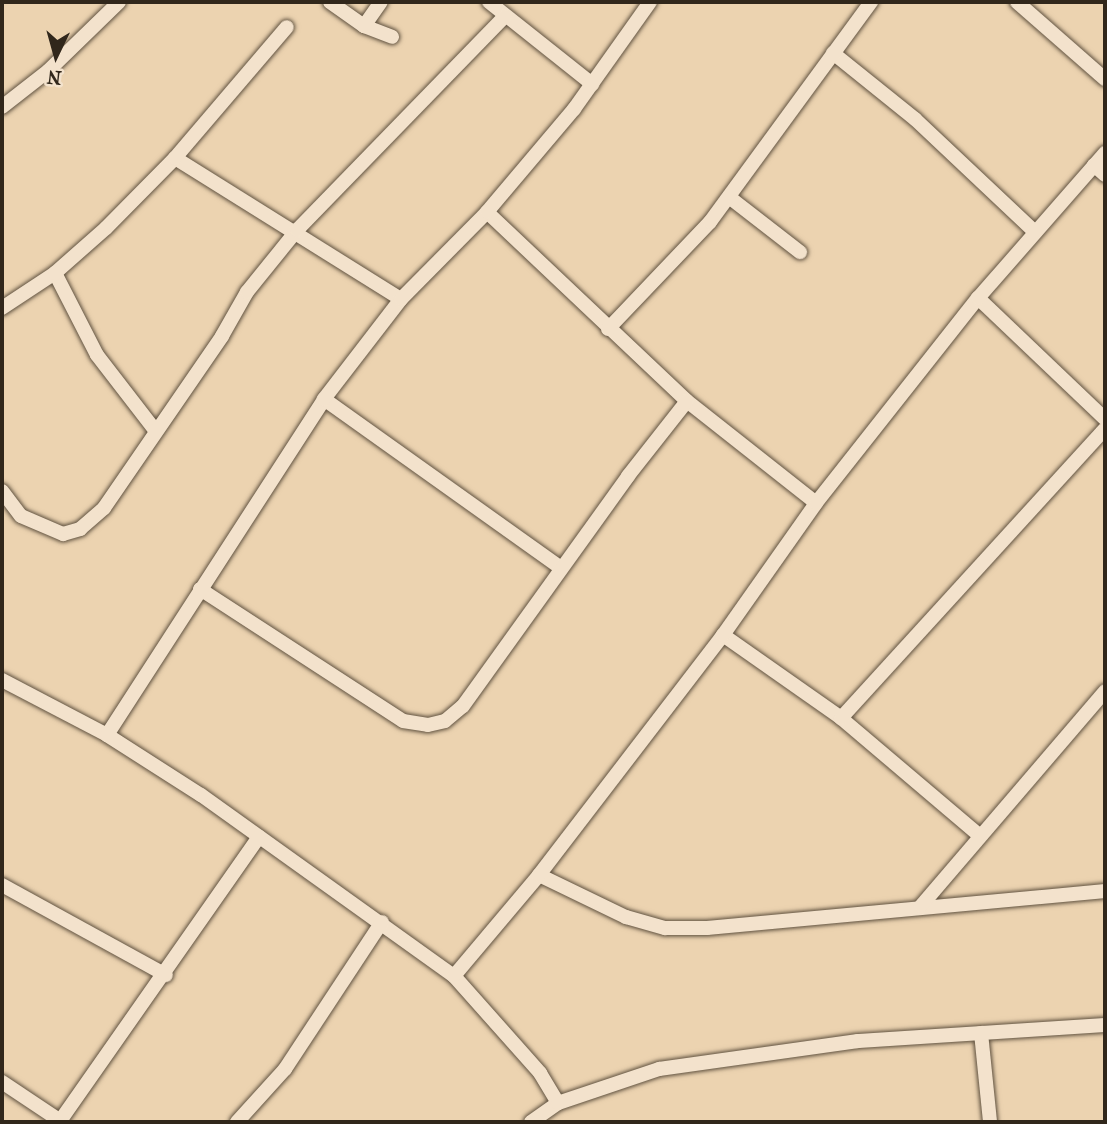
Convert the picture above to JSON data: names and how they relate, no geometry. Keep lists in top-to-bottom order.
{
  "north": "bottom"
}
